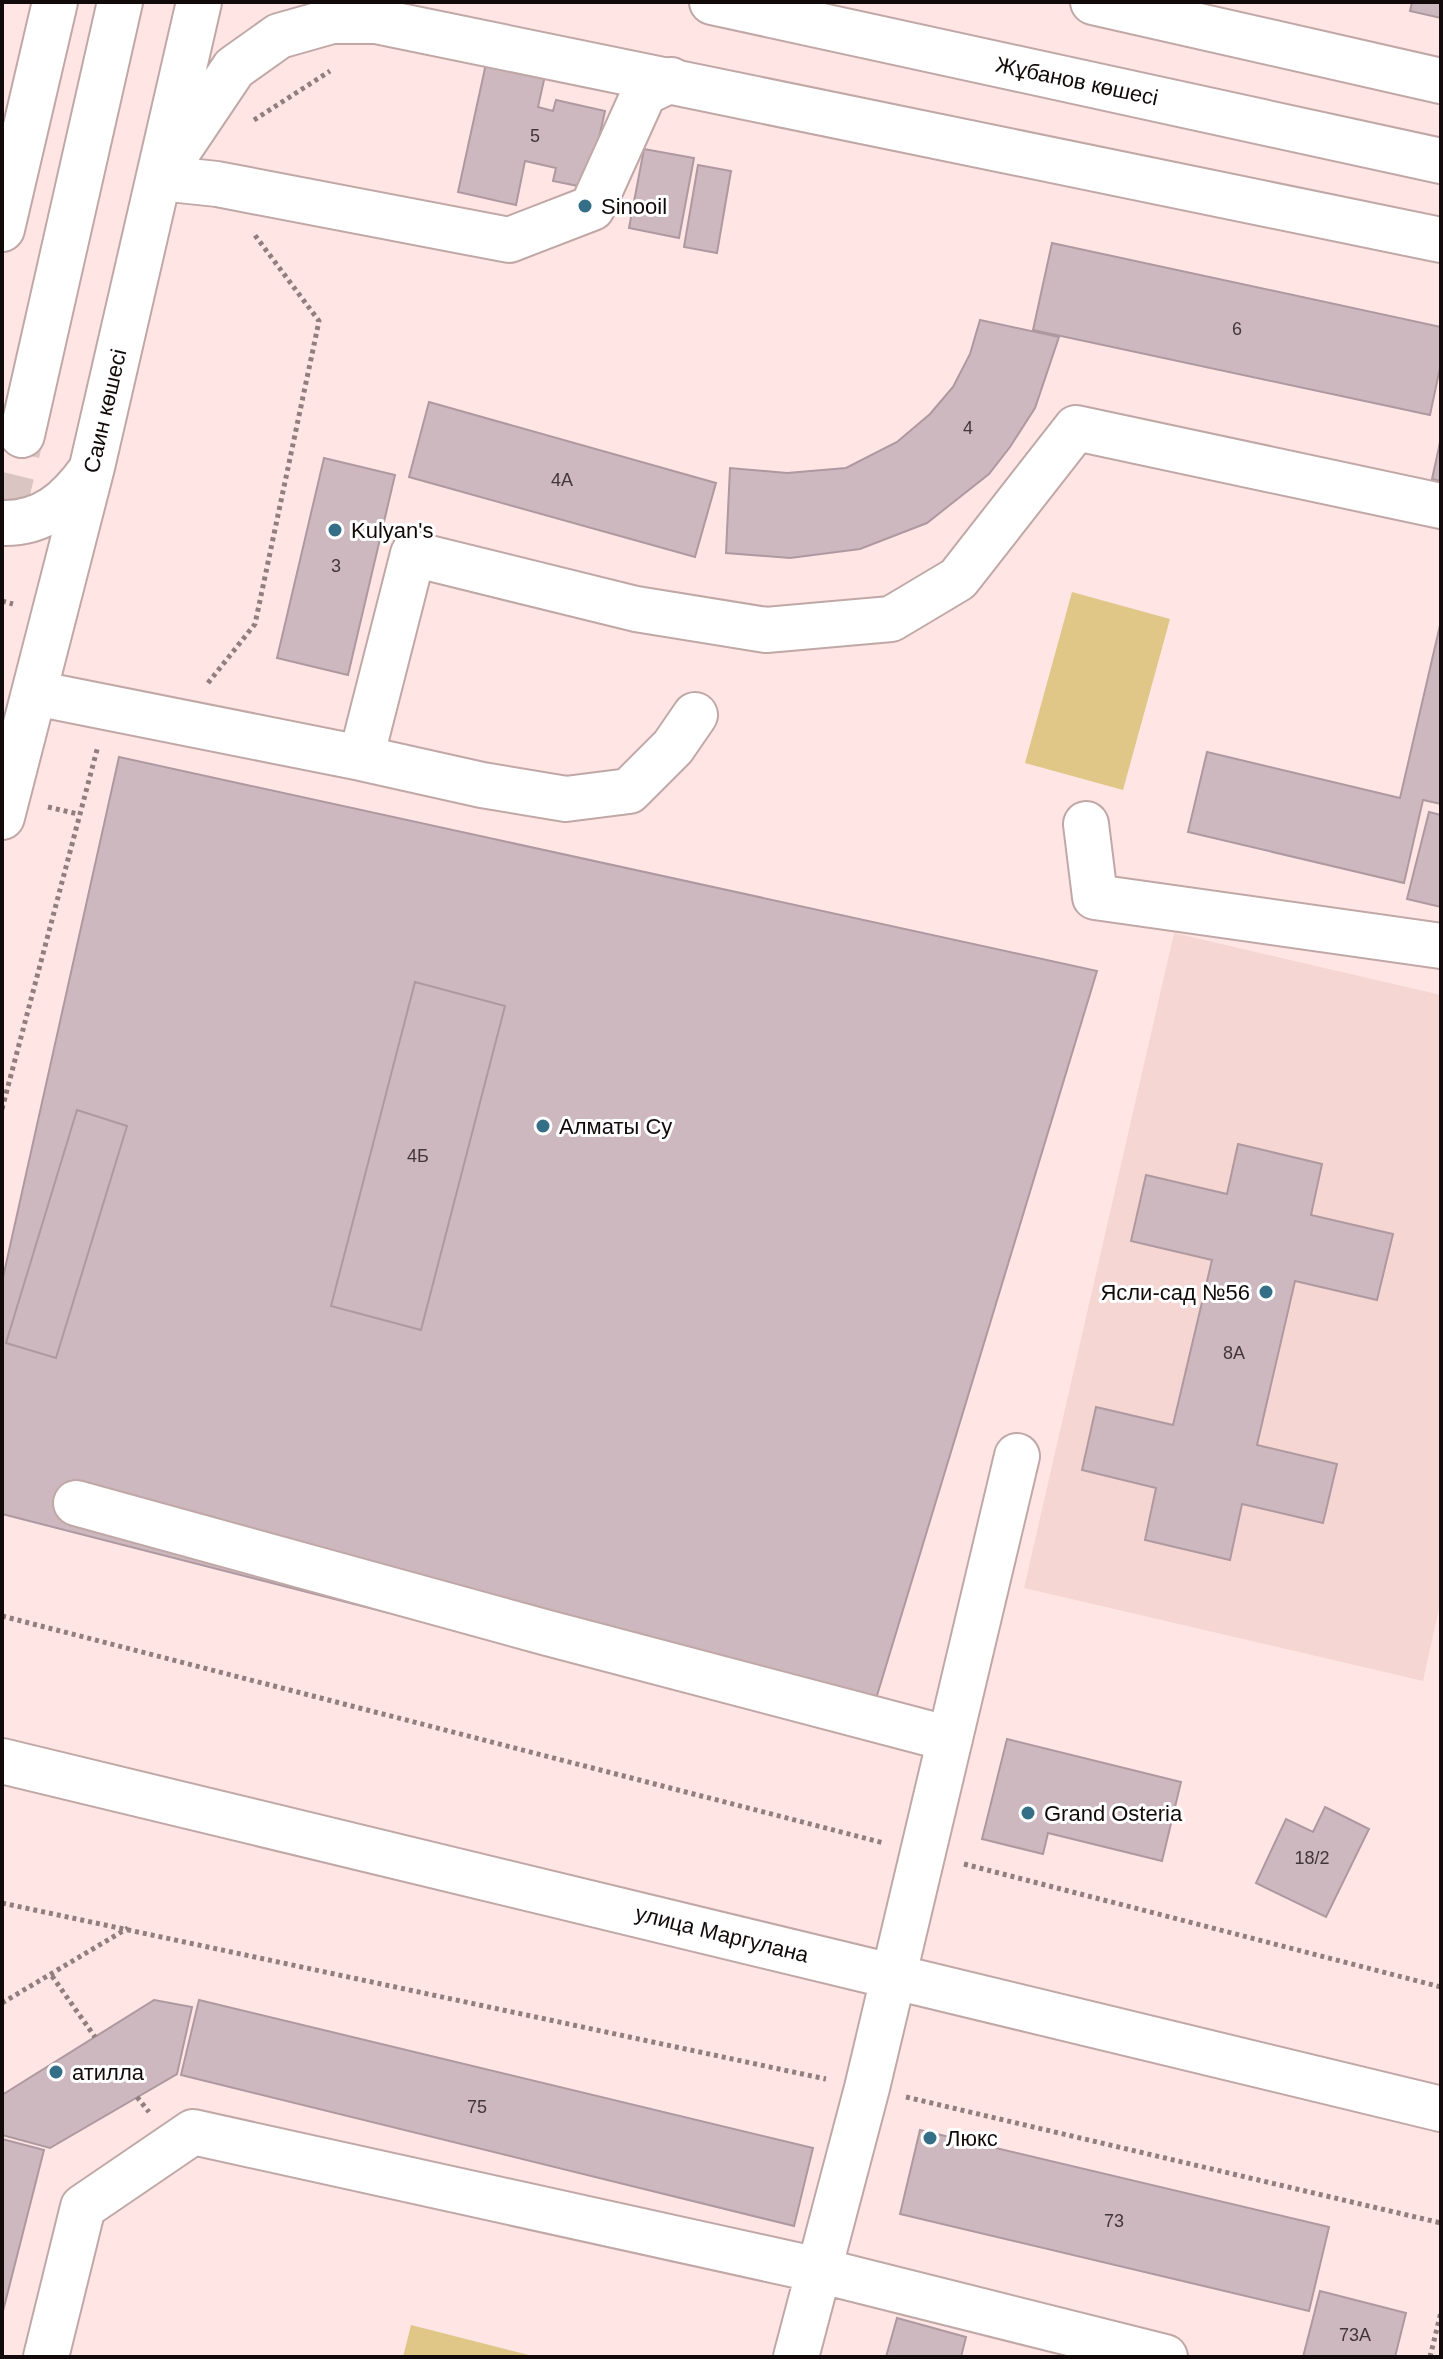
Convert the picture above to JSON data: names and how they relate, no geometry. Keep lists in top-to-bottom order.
{
  "streets": {
    "main road": ["Жұбанов көшесі", "Саин көшесі", "улица Маргулана"]
  },
  "places": [
    "Sinooil",
    "Kulyan's",
    "Алматы Су",
    "Ясли-сад №56",
    "Grand Osteria",
    "атилла",
    "Люкс"
  ],
  "house_numbers": [
    "5",
    "6",
    "4",
    "4А",
    "3",
    "4Б",
    "8А",
    "18/2",
    "75",
    "73",
    "73А"
  ]
}
